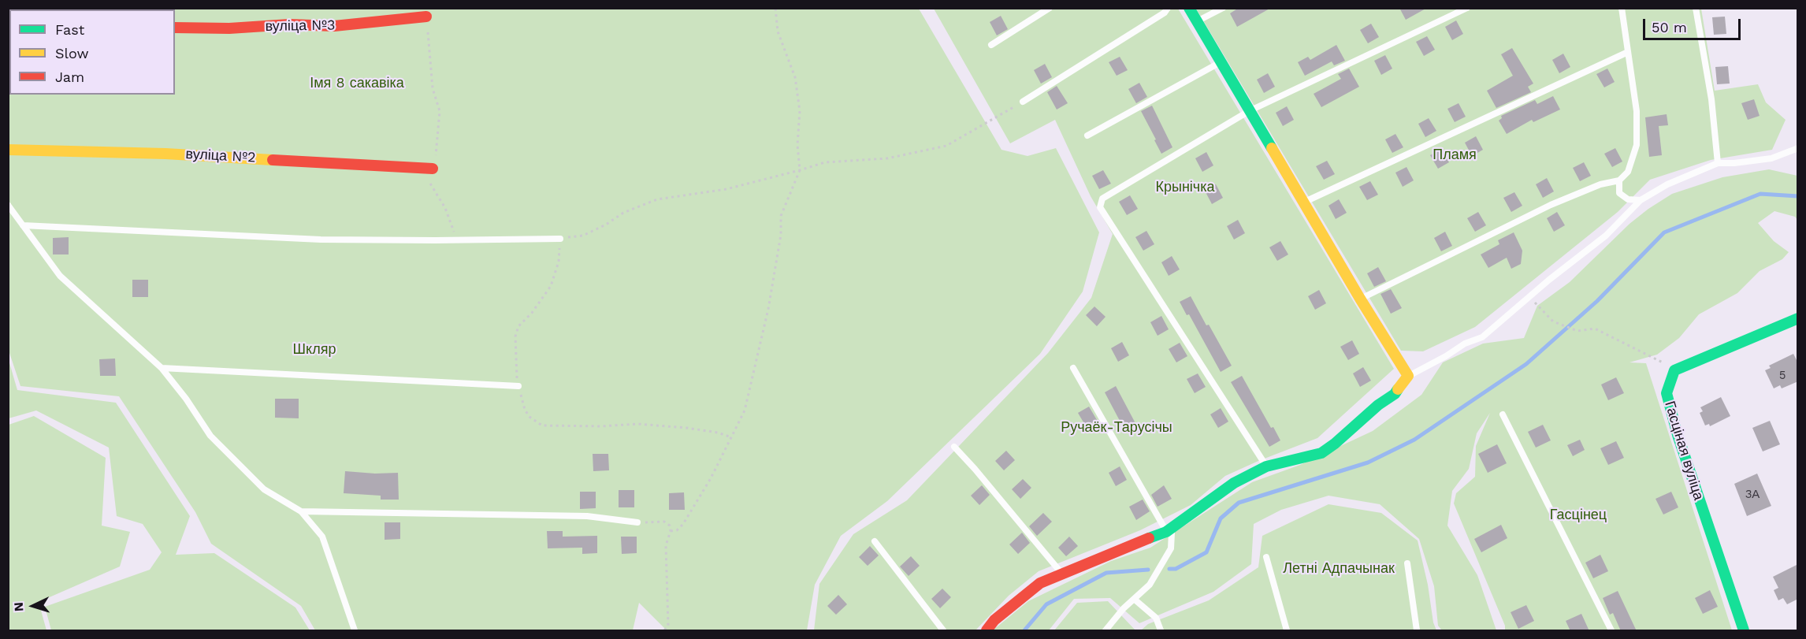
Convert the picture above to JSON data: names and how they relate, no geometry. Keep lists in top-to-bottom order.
{
  "streets": {
    "street": ["вуліца №3", "вуліца №2", "Гасціная вуліца"]
  },
  "parks": [
    "Імя 8 сакавіка",
    "Пламя",
    "Крынічка",
    "Шкляр",
    "Ручаёк-Тарусічы",
    "Гасцінец",
    "Летні Адпачынак"
  ],
  "house_numbers": ["5", "3А"],
  "legend": ["Fast", "Slow", "Jam"],
  "scale_bar": "50 m",
  "north": "left"
}
